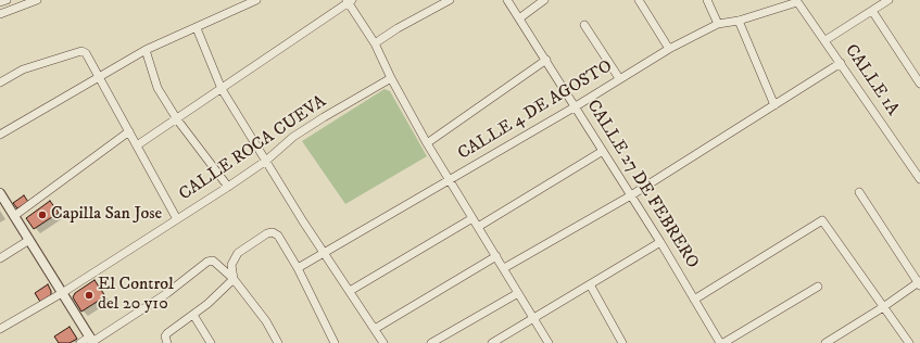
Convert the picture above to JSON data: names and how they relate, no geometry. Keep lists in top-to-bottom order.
{
  "streets": {
    "street": [
      "CALLE 1A",
      "CALLE 4 DE AGOSTO",
      "CALLE ROCA CUEVA",
      "CALLE 27 DE FEBRERO"
    ]
  },
  "crossings": [
    ["CALLE 1A", "CALLE 4 DE AGOSTO"],
    ["CALLE 4 DE AGOSTO", "CALLE 27 DE FEBRERO"]
  ],
  "places": ["Capilla San Jose", "El Control del 20 y10"]
}
